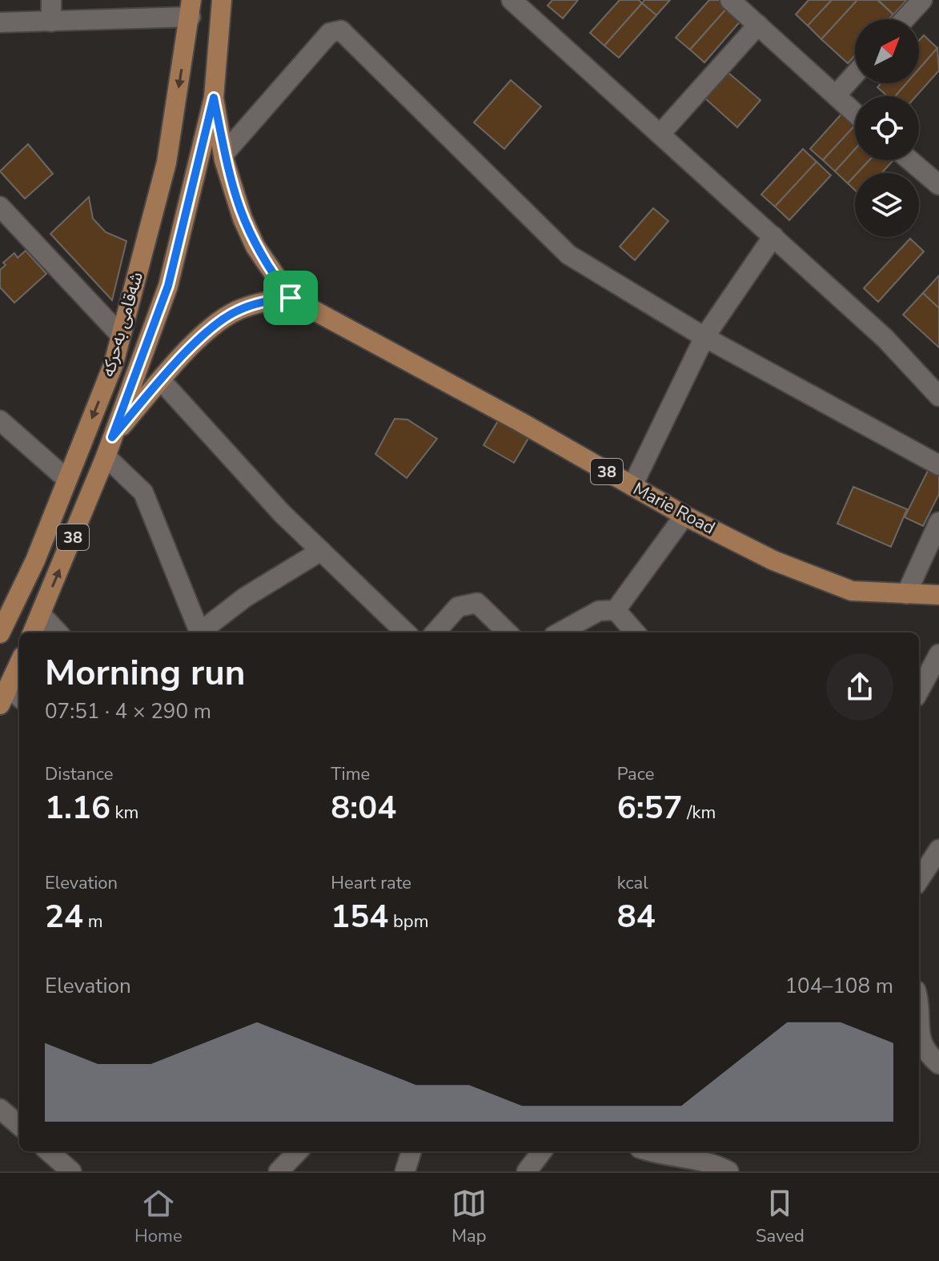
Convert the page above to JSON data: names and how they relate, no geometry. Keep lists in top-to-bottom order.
{
  "streets": {
    "main road": ["شەقامی بەحرکە", "38", "Marie Road"]
  },
  "crossings": [
    ["شەقامی بەحرکە", "38"],
    ["38", "Marie Road"]
  ],
  "north": "top right",
  "page": {
    "heading": ["Morning run", "07:51 · 4 × 290 m"],
    "stats": [
      ["Distance", "1.16 km"],
      ["Time", "8:04"],
      ["Pace", "6:57 /km"],
      ["Elevation", "24 m"],
      ["Heart rate", "154 bpm"],
      ["kcal", "84"]
    ],
    "chart": ["Elevation", "104–108 m"],
    "tabs": ["Home", "Map", "Saved"]
  }
}
